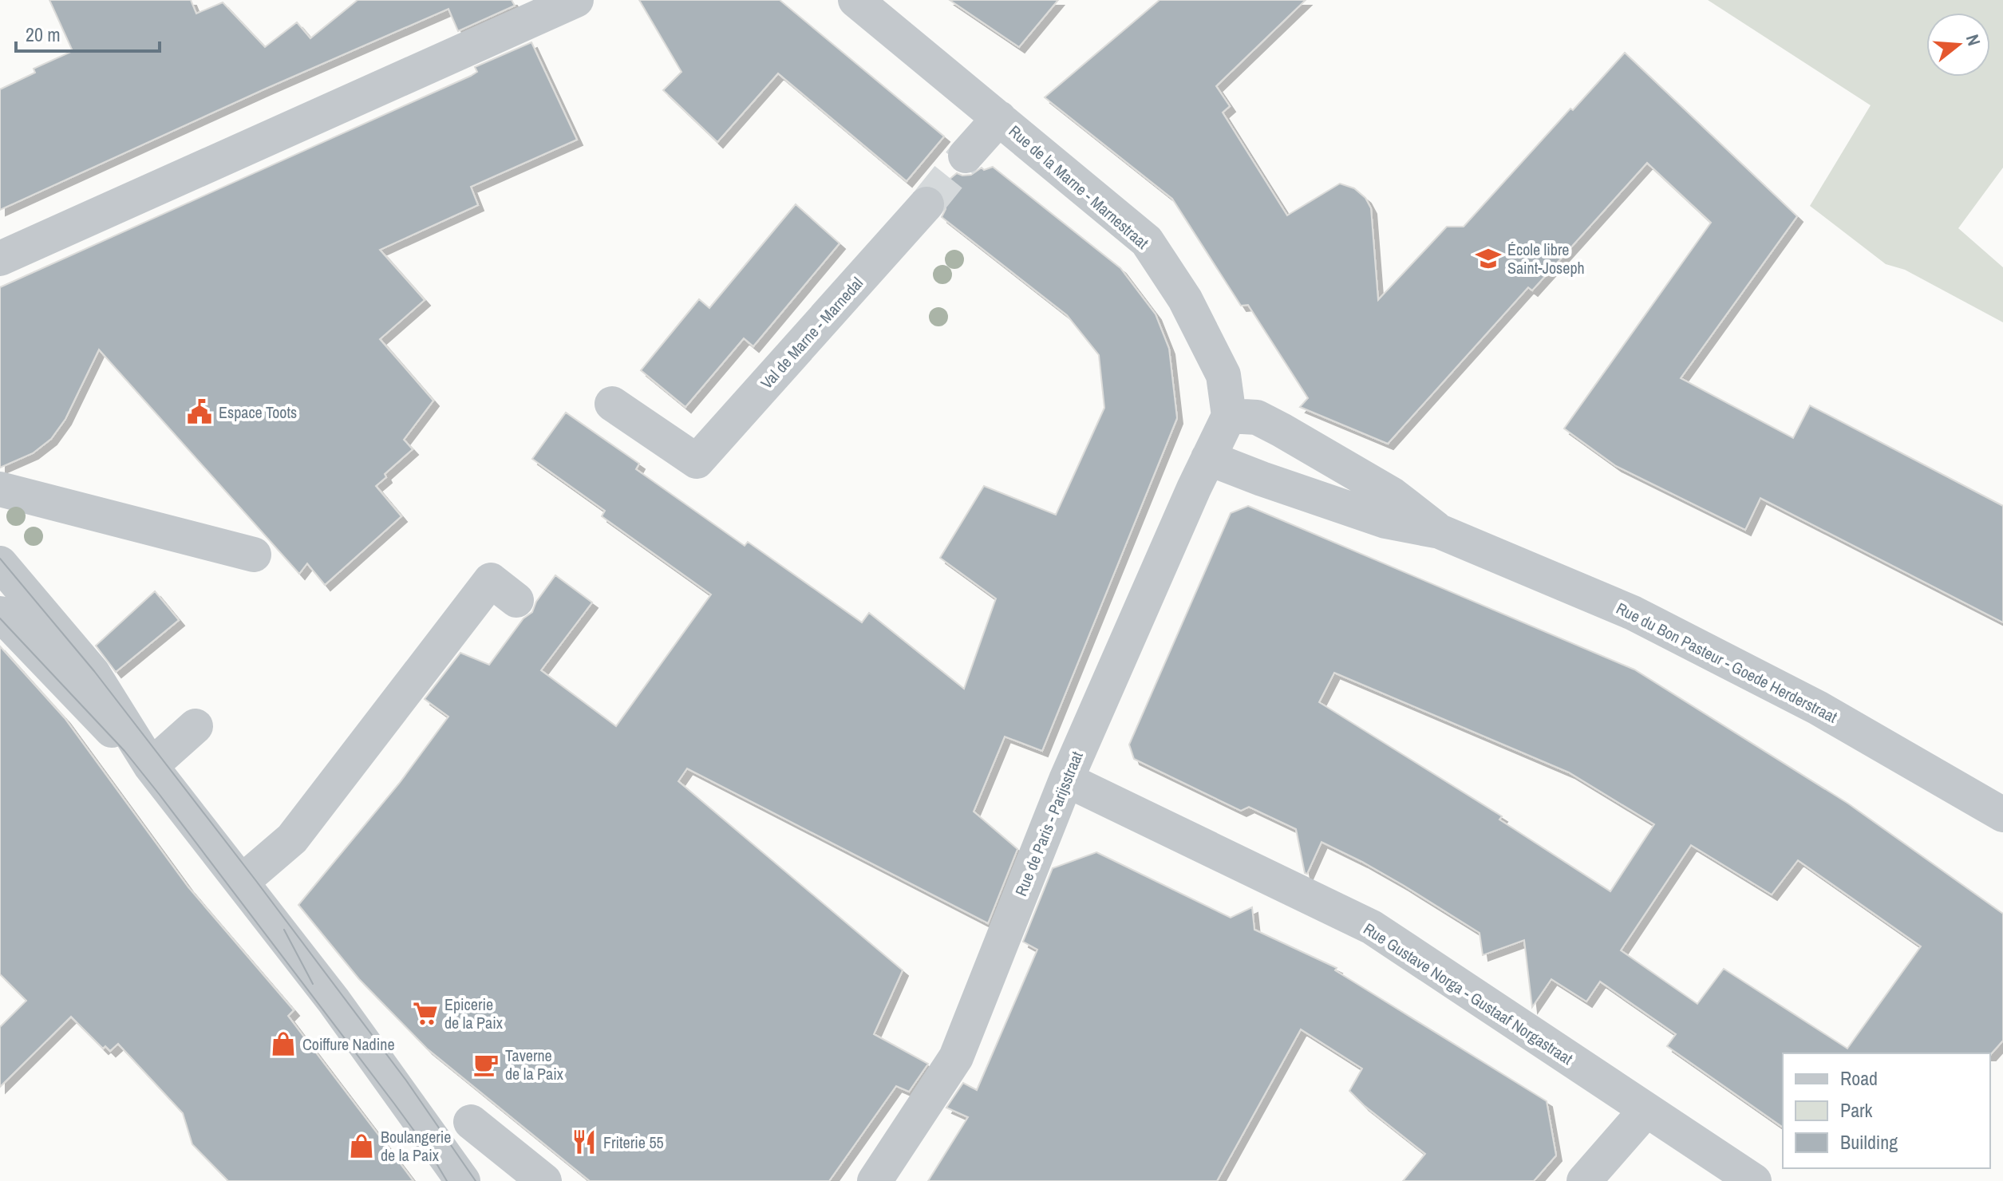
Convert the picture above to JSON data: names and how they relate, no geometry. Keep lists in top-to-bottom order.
{
  "streets": {
    "street": [
      "Rue de la Marne - Marnestraat",
      "Val de Marne - Marnedal",
      "Rue du Bon Pasteur - Goede Herderstraat",
      "Rue de Paris - Parijsstraat",
      "Rue Gustave Norga - Gustaaf Norgastraat"
    ]
  },
  "crossings": [
    ["Rue de la Marne - Marnestraat", "Rue du Bon Pasteur - Goede Herderstraat"],
    ["Rue du Bon Pasteur - Goede Herderstraat", "Rue de Paris - Parijsstraat"],
    ["Rue de Paris - Parijsstraat", "Rue Gustave Norga - Gustaaf Norgastraat"]
  ],
  "places": {
    "school or university": ["École libre Saint-Joseph"],
    "public building": ["Espace Toots"],
    "supermarket": ["Epicerie de la Paix"],
    "shop": ["Coiffure Nadine", "Boulangerie de la Paix"],
    "cafe": ["Taverne de la Paix"],
    "restaurant": ["Friterie 55"]
  },
  "legend": ["Road", "Park", "Building"],
  "scale_bar": "20 m",
  "north": "right"
}
